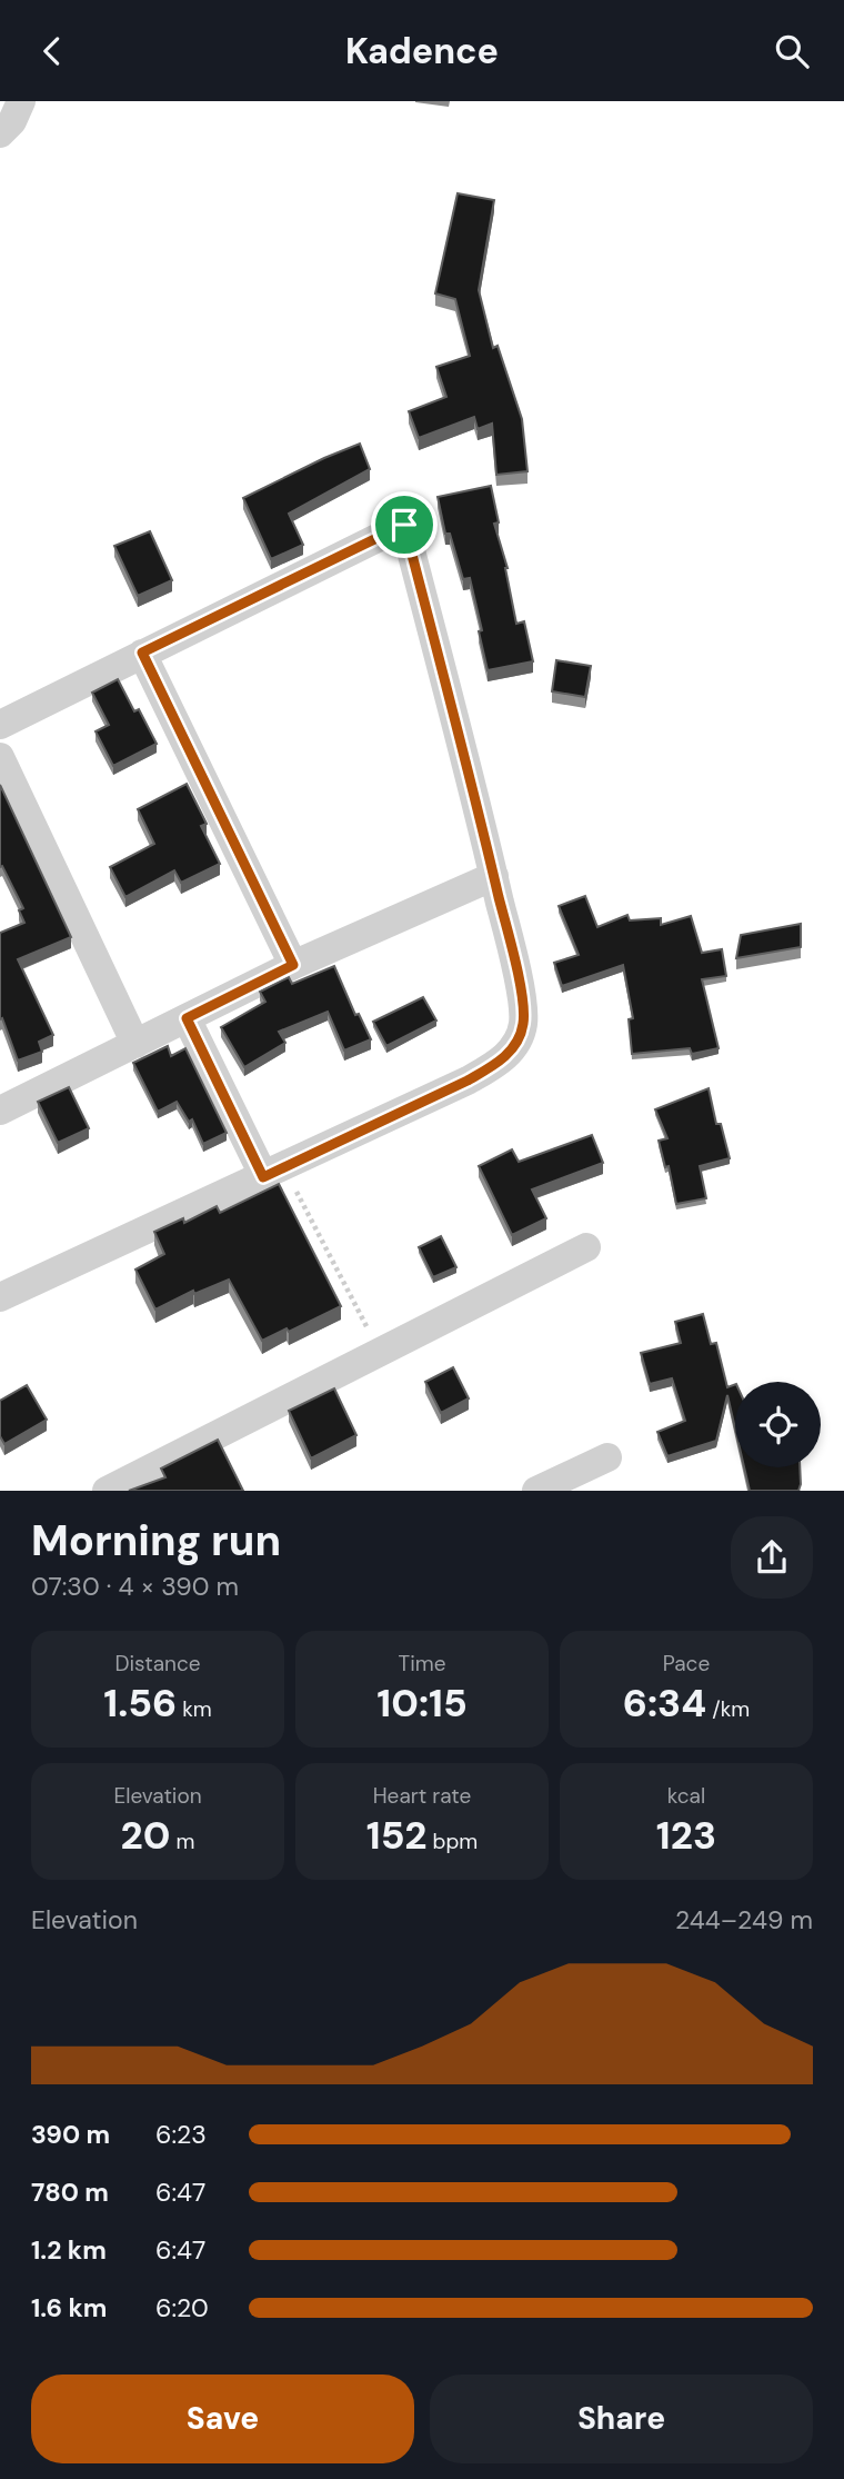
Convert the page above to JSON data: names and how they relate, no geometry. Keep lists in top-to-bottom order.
{
  "page": {
    "header": "Kadence",
    "heading": ["Morning run", "07:30 · 4 × 390 m"],
    "stats": [
      ["Distance", "1.56 km"],
      ["Time", "10:15"],
      ["Pace", "6:34 /km"],
      ["Elevation", "20 m"],
      ["Heart rate", "152 bpm"],
      ["kcal", "123"]
    ],
    "chart": ["Elevation", "244–249 m"],
    "list": [
      {
        "name": "390 m",
        "note": "6:23"
      },
      {
        "name": "780 m",
        "note": "6:47"
      },
      {
        "name": "1.2 km",
        "note": "6:47"
      },
      {
        "name": "1.6 km",
        "note": "6:20"
      }
    ],
    "buttons": ["Save", "Share"]
  }
}
